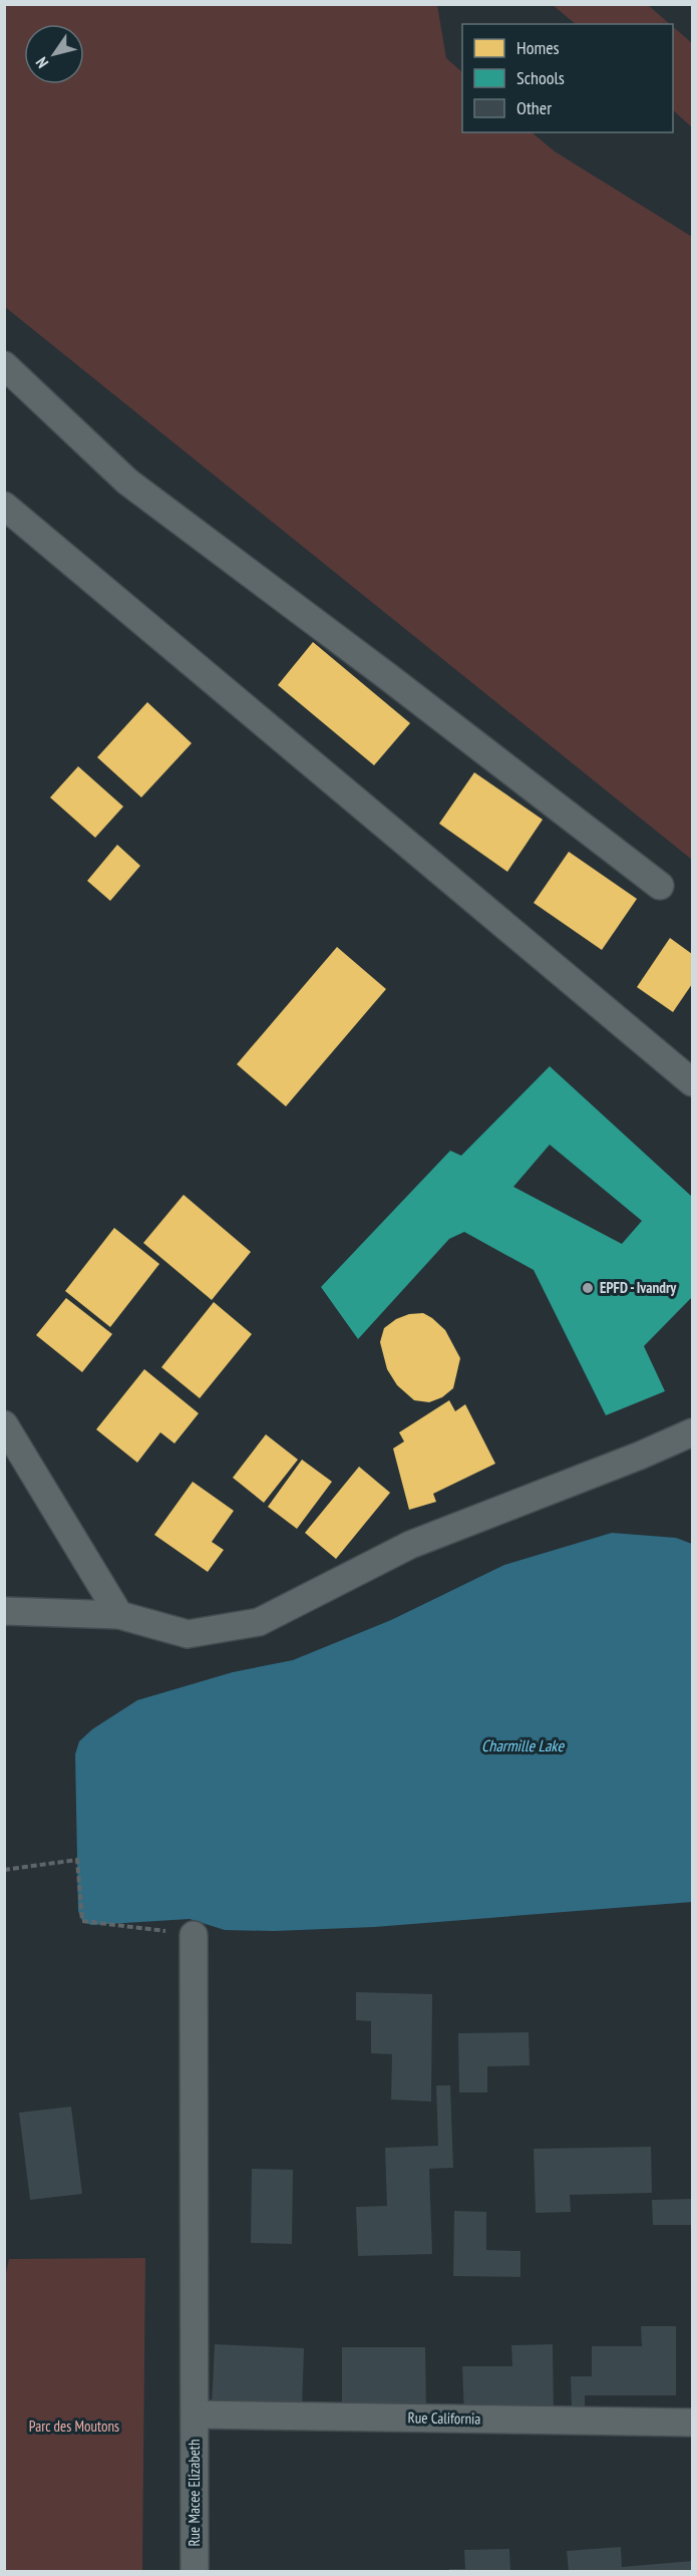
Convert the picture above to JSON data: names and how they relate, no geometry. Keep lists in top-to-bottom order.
{
  "streets": {
    "street": ["Rue California", "Rue Macee Elizabeth"]
  },
  "crossings": [
    ["Rue California", "Rue Macee Elizabeth"]
  ],
  "water": ["Charmille Lake"],
  "parks": ["Parc des Moutons"],
  "places": ["EPFD - Ivandry"],
  "legend": ["Homes", "Schools", "Other"],
  "north": "bottom left"
}
